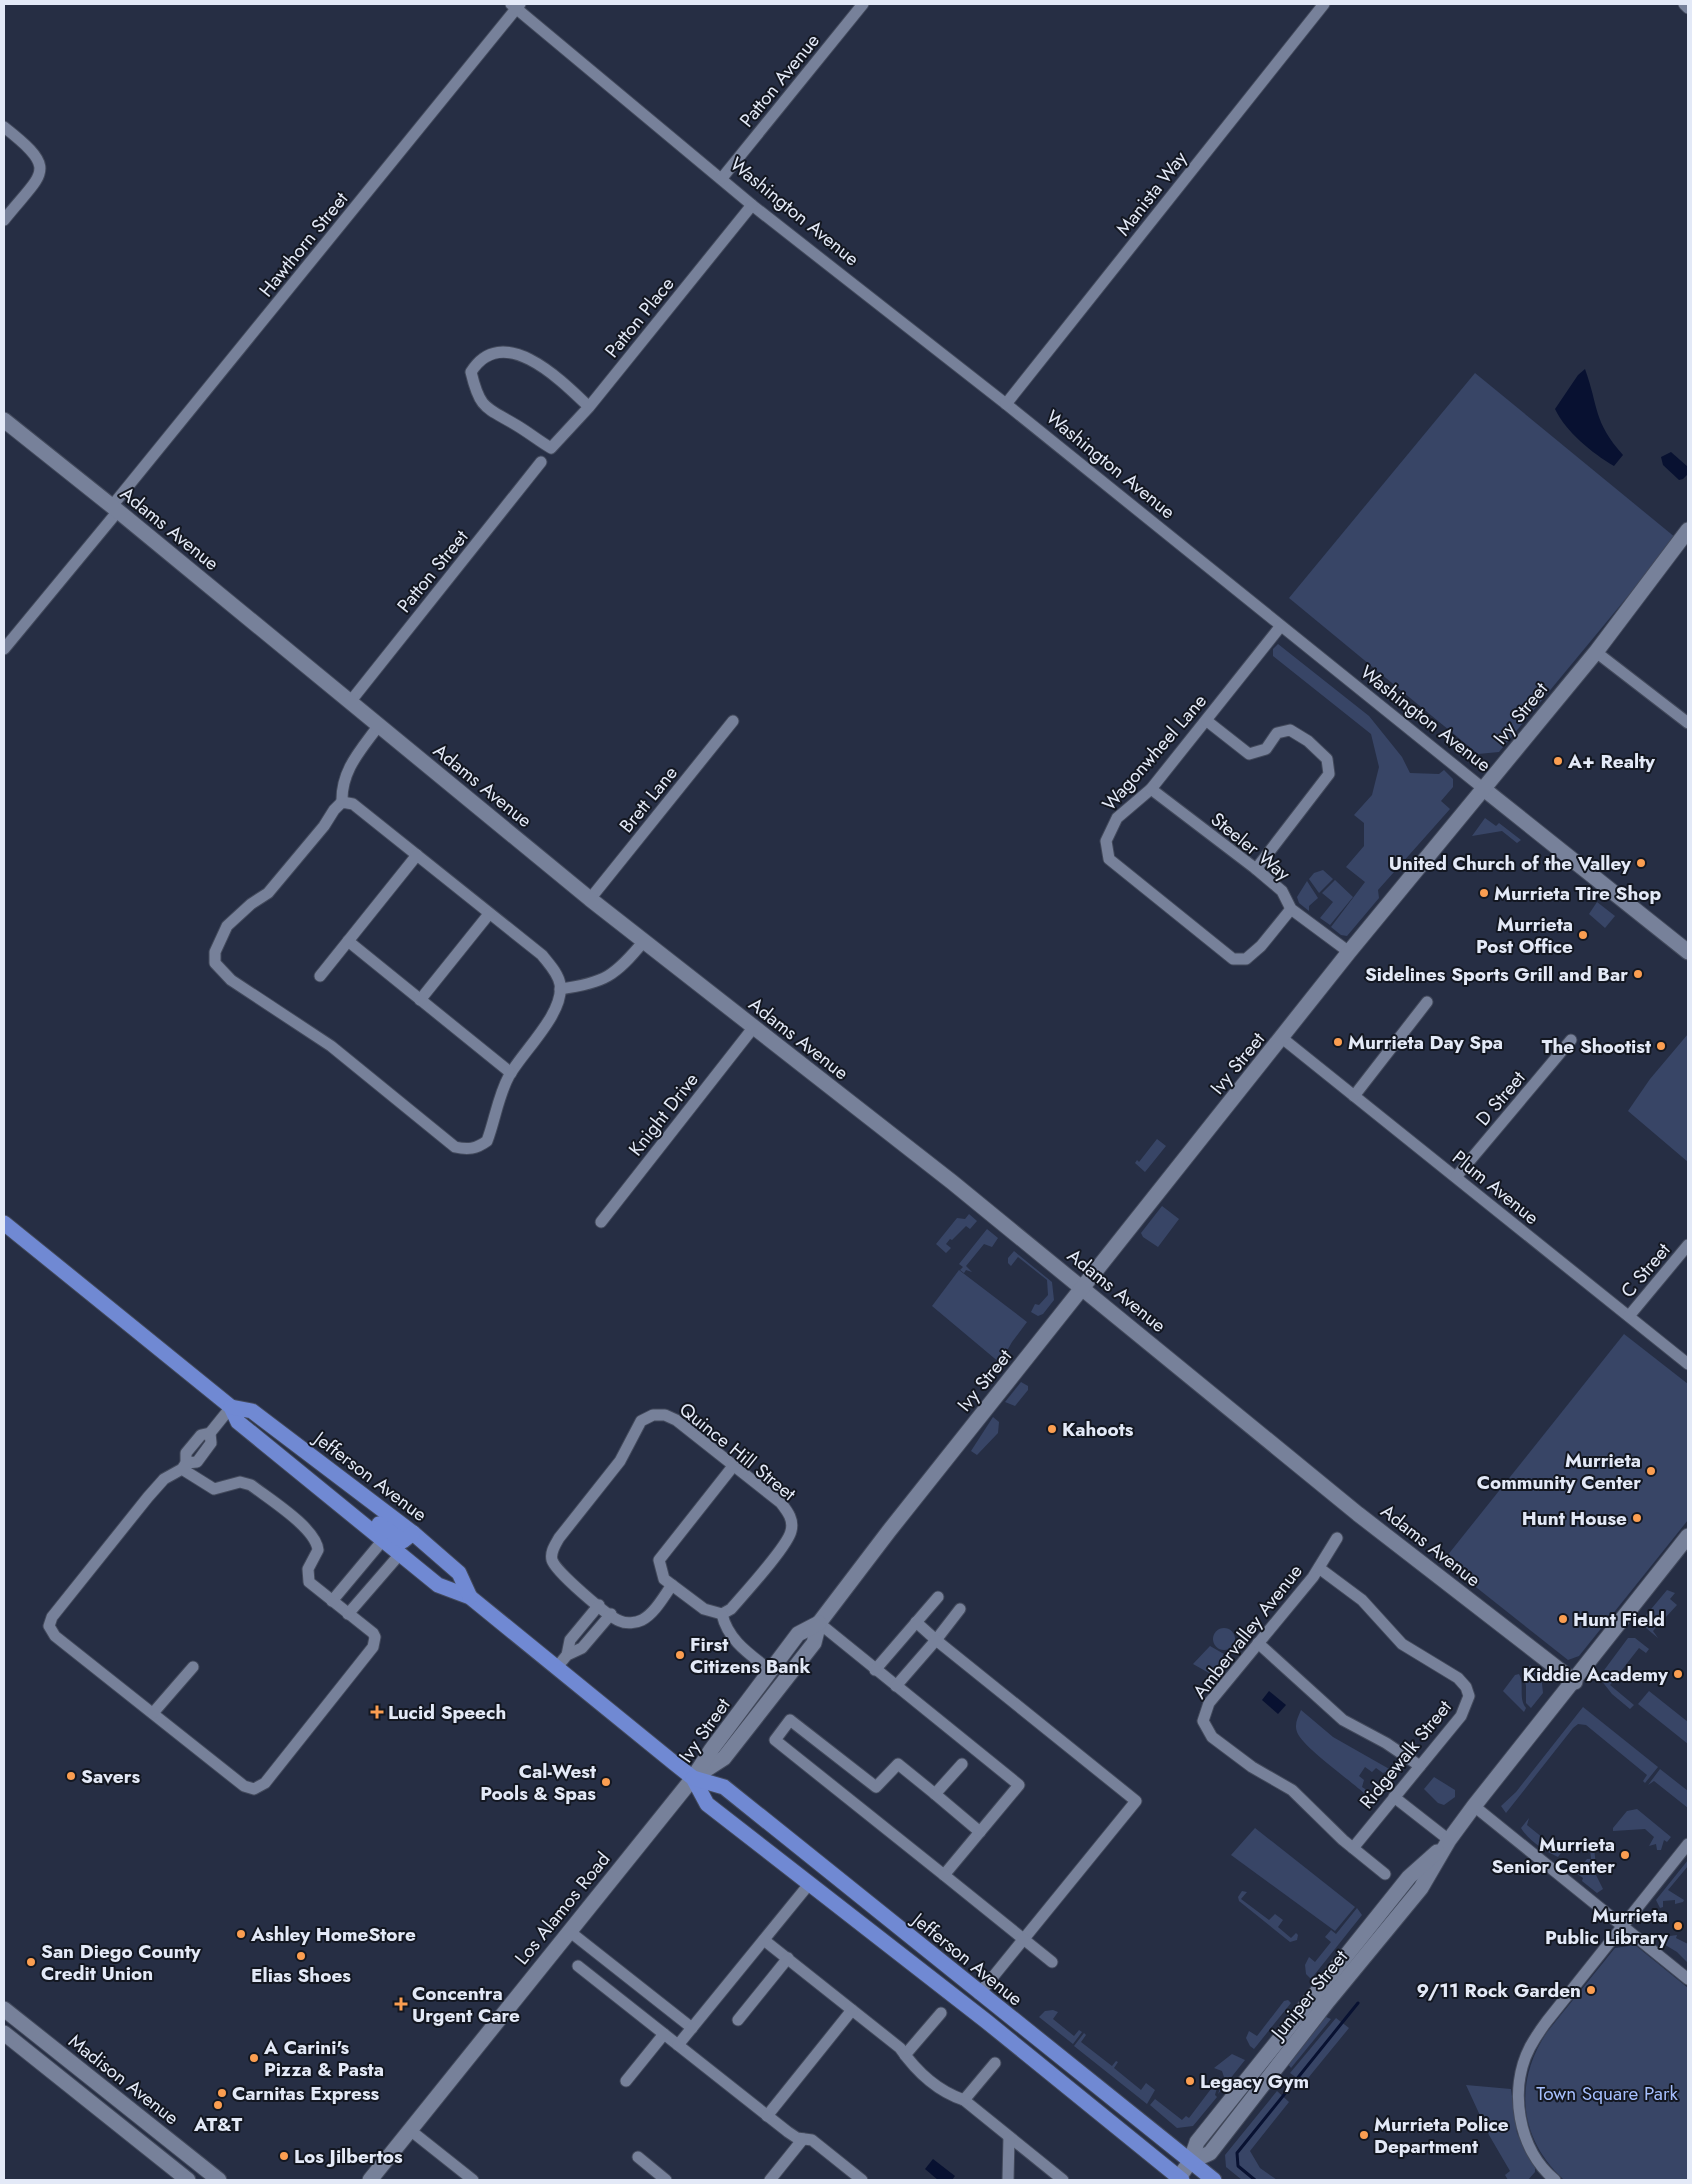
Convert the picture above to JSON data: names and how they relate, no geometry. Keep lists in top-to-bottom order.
{
  "streets": {
    "main road": ["Jefferson Avenue"],
    "street": [
      "Patton Avenue",
      "Manista Way",
      "Washington Avenue",
      "Hawthorn Street",
      "Patton Place",
      "Adams Avenue",
      "Patton Street",
      "Ivy Street",
      "Wagonwheel Lane",
      "Brett Lane",
      "Steeler Way",
      "D Street",
      "Knight Drive",
      "Plum Avenue",
      "C Street",
      "Quince Hill Street",
      "Ambervalley Avenue",
      "Ridgewalk Street",
      "Los Alamos Road",
      "Juniper Street",
      "Madison Avenue"
    ]
  },
  "crossings": [
    ["Patton Avenue", "Washington Avenue"],
    ["Manista Way", "Washington Avenue"],
    ["Washington Avenue", "Hawthorn Street"],
    ["Washington Avenue", "Patton Place"],
    ["Washington Avenue", "Ivy Street"],
    ["Washington Avenue", "Wagonwheel Lane"],
    ["Hawthorn Street", "Adams Avenue"],
    ["Adams Avenue", "Patton Street"],
    ["Adams Avenue", "Ivy Street"],
    ["Adams Avenue", "Brett Lane"],
    ["Adams Avenue", "Knight Drive"],
    ["Adams Avenue", "Juniper Street"],
    ["Ivy Street", "Steeler Way"],
    ["Ivy Street", "Plum Avenue"],
    ["Ivy Street", "Jefferson Avenue"],
    ["Ivy Street", "Los Alamos Road"],
    ["Wagonwheel Lane", "Steeler Way"],
    ["D Street", "Plum Avenue"],
    ["Plum Avenue", "C Street"],
    ["Jefferson Avenue", "Los Alamos Road"],
    ["Jefferson Avenue", "Juniper Street"],
    ["Ambervalley Avenue", "Ridgewalk Street"]
  ],
  "parks": ["Town Square Park"],
  "places": {
    "other": [
      "A+ Realty",
      "United Church of the Valley",
      "Murrieta Tire Shop",
      "Murrieta Post Office",
      "Sidelines Sports Grill and Bar",
      "Murrieta Day Spa",
      "The Shootist",
      "Kahoots",
      "Murrieta Community Center",
      "Hunt House",
      "Hunt Field",
      "First Citizens Bank",
      "Kiddie Academy",
      "Savers",
      "Cal-West Pools & Spas",
      "Murrieta Senior Center",
      "Murrieta Public Library",
      "Ashley HomeStore",
      "Elias Shoes",
      "San Diego County Credit Union",
      "9/11 Rock Garden",
      "A Carini's Pizza & Pasta",
      "Legacy Gym",
      "Carnitas Express",
      "AT&T",
      "Murrieta Police Department",
      "Los Jilbertos"
    ],
    "health": ["Lucid Speech", "Concentra Urgent Care"]
  }
}
